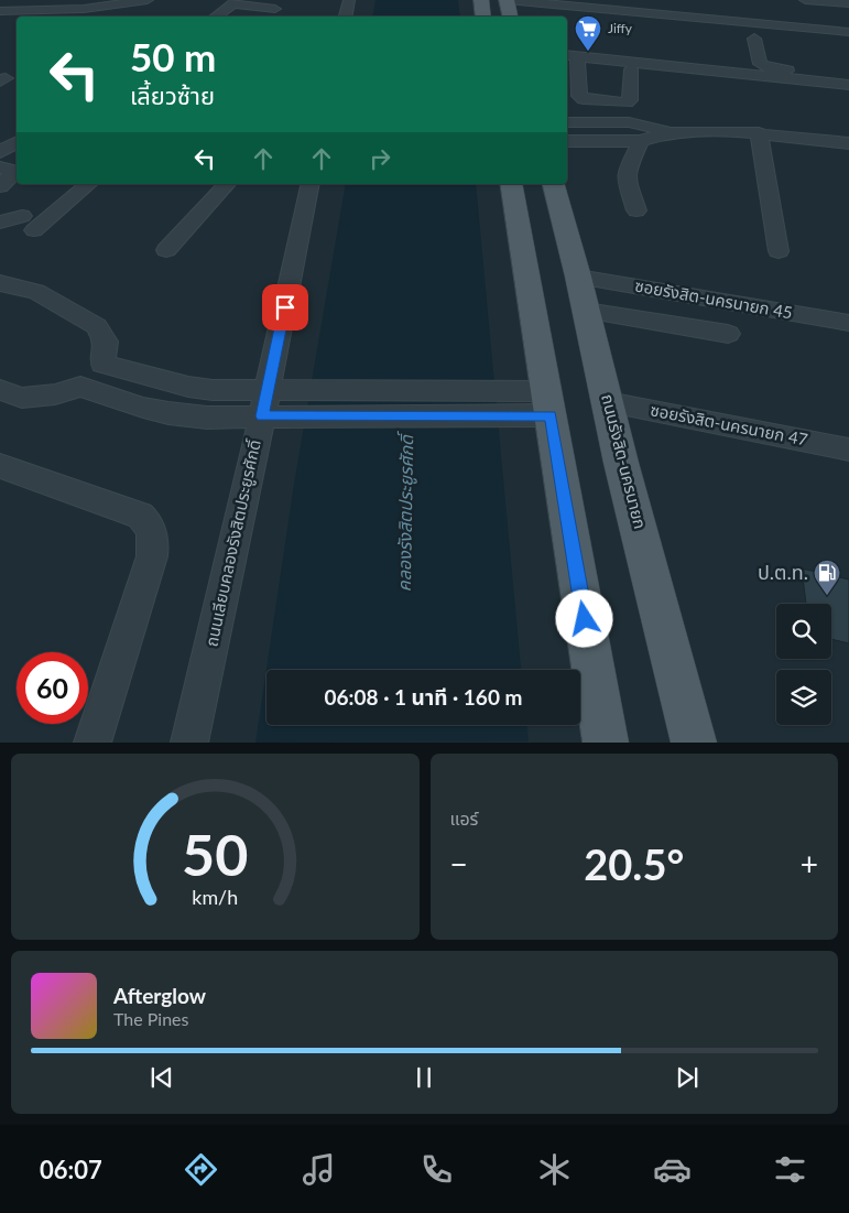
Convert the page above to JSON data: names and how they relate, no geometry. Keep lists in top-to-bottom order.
{
  "streets": {
    "main road": ["ถนนรังสิต-นครนายก"],
    "street": ["ซอยรังสิต-นครนายก 45", "ซอยรังสิต-นครนายก 47", "ถนนเลียบคลองรังสิตประยูรศักดิ์"]
  },
  "crossings": [
    ["ซอยรังสิต-นครนายก 45", "ถนนรังสิต-นครนายก"],
    ["ซอยรังสิต-นครนายก 47", "ถนนรังสิต-นครนายก"]
  ],
  "water": ["คลองรังสิตประยูรศักดิ์"],
  "places": {
    "supermarket": ["Jiffy"],
    "fuel station": ["ป.ต.ท."]
  },
  "page": {
    "turn": ["50 m", "เลี้ยวซ้าย"],
    "limit": "60",
    "trip": "06:08 · 1 นาที · 160 m",
    "tile": "แอร์",
    "heat": ["−", "20.5°", "+"],
    "song": ["Afterglow", "The Pines"],
    "tabs": "06:07",
    "gauge": ["50", "km/h"]
  }
}
